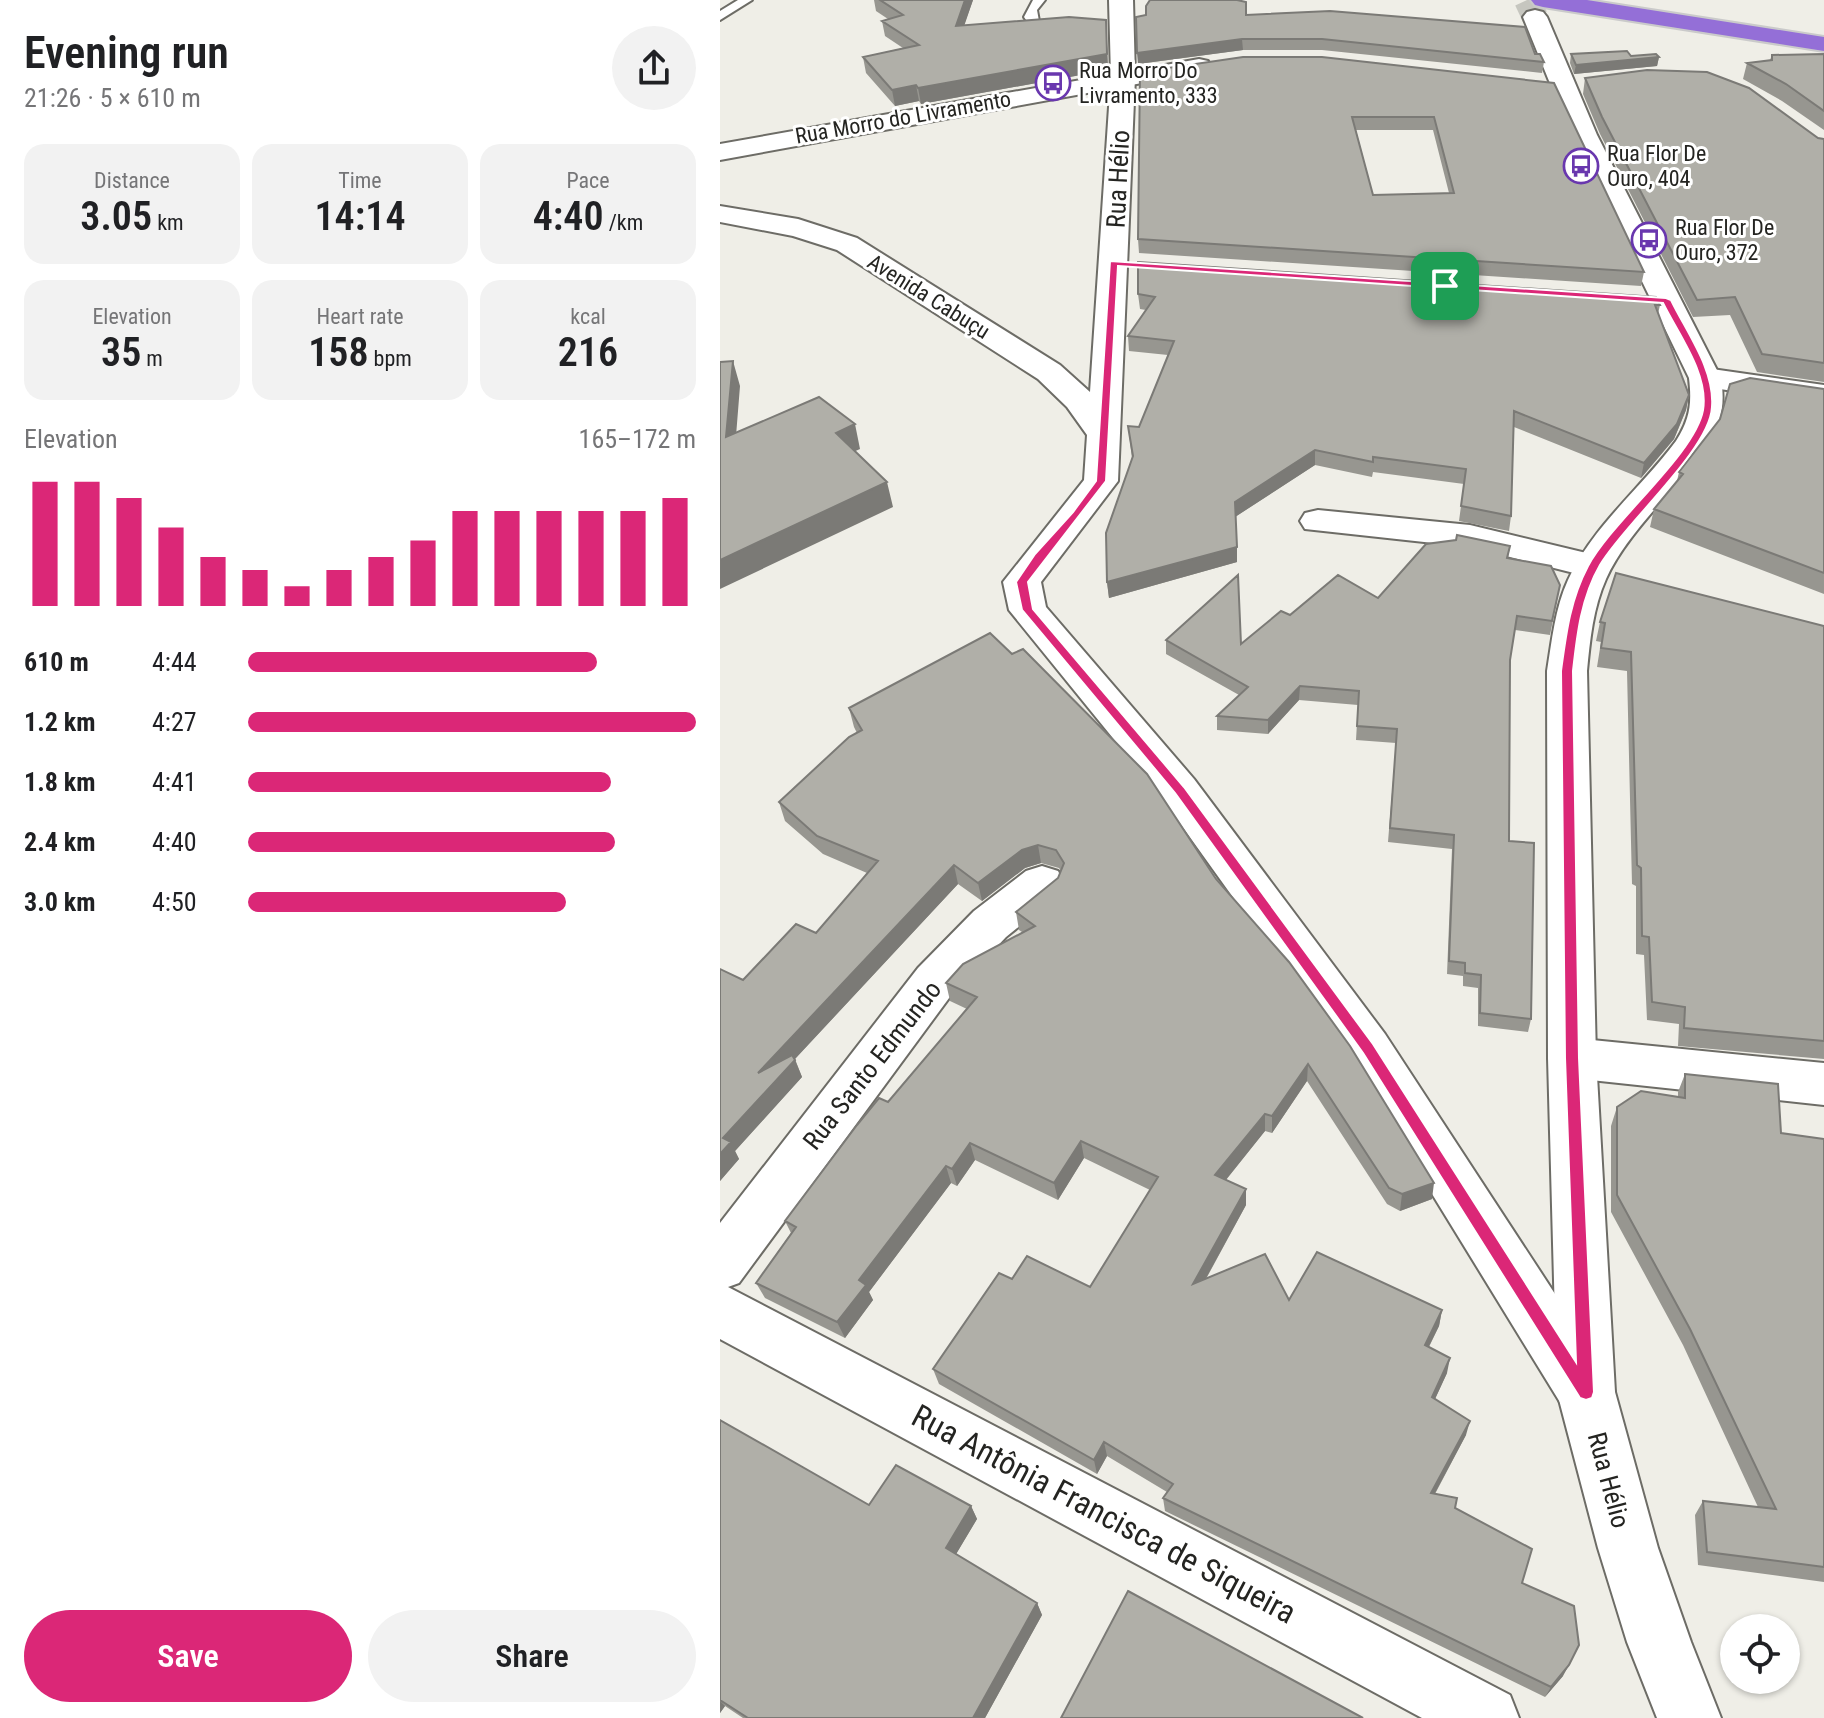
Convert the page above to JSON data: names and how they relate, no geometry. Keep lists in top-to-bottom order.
{
  "streets": {
    "street": [
      "Rua Morro do Livramento",
      "Rua Hélio",
      "Avenida Cabuçu",
      "Rua Santo Edmundo",
      "Rua Antônia Francisca de Siqueira"
    ]
  },
  "crossings": [
    ["Rua Morro do Livramento", "Rua Hélio"],
    ["Rua Hélio", "Avenida Cabuçu"]
  ],
  "places": {
    "bus stop": ["Rua Morro Do Livramento, 333", "Rua Flor De Ouro, 404", "Rua Flor De Ouro, 372"]
  },
  "page": {
    "heading": ["Evening run", "21:26 · 5 × 610 m"],
    "stats": [
      ["Distance", "3.05 km"],
      ["Time", "14:14"],
      ["Pace", "4:40 /km"],
      ["Elevation", "35 m"],
      ["Heart rate", "158 bpm"],
      ["kcal", "216"]
    ],
    "chart": ["Elevation", "165–172 m"],
    "list": [
      {
        "name": "610 m",
        "note": "4:44"
      },
      {
        "name": "1.2 km",
        "note": "4:27"
      },
      {
        "name": "1.8 km",
        "note": "4:41"
      },
      {
        "name": "2.4 km",
        "note": "4:40"
      },
      {
        "name": "3.0 km",
        "note": "4:50"
      }
    ],
    "buttons": ["Save", "Share"]
  }
}
